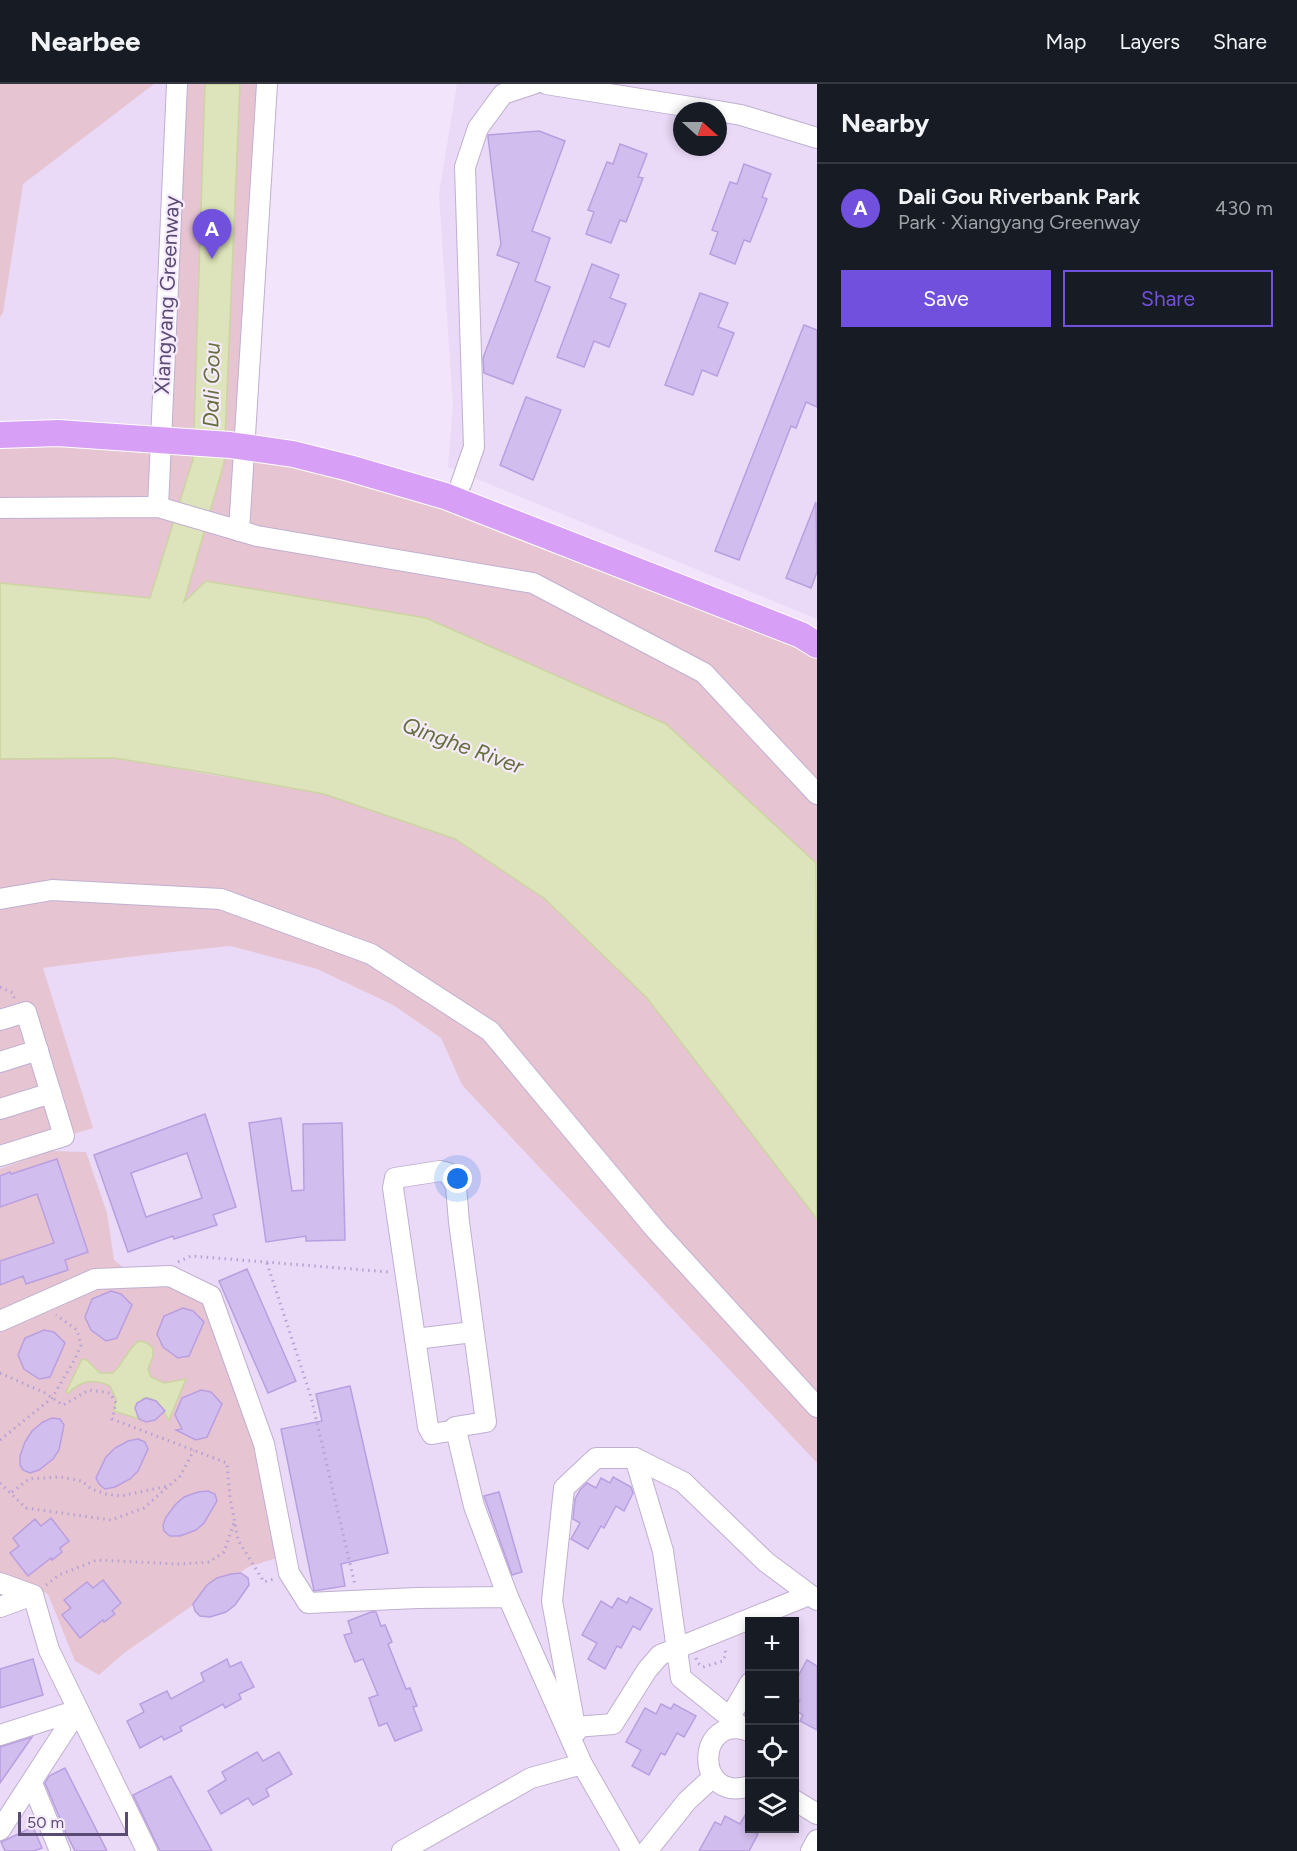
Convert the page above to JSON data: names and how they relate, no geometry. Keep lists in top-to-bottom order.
{
  "streets": {
    "street": ["Xiangyang Greenway"]
  },
  "water": ["Dali Gou", "Qinghe River"],
  "scale_bar": "50 m",
  "north": "right",
  "page": {
    "header": "Nearbee",
    "nav": ["Map", "Layers", "Share"],
    "heading": "Nearby",
    "list": [
      {
        "mark": "A",
        "name": "Dali Gou Riverbank Park",
        "note": "Park · Xiangyang Greenway",
        "value": "430 m"
      }
    ],
    "pins": "A",
    "buttons": ["Save", "Share"],
    "map_buttons": ["+", "−"],
    "scale": "50 m"
  }
}
